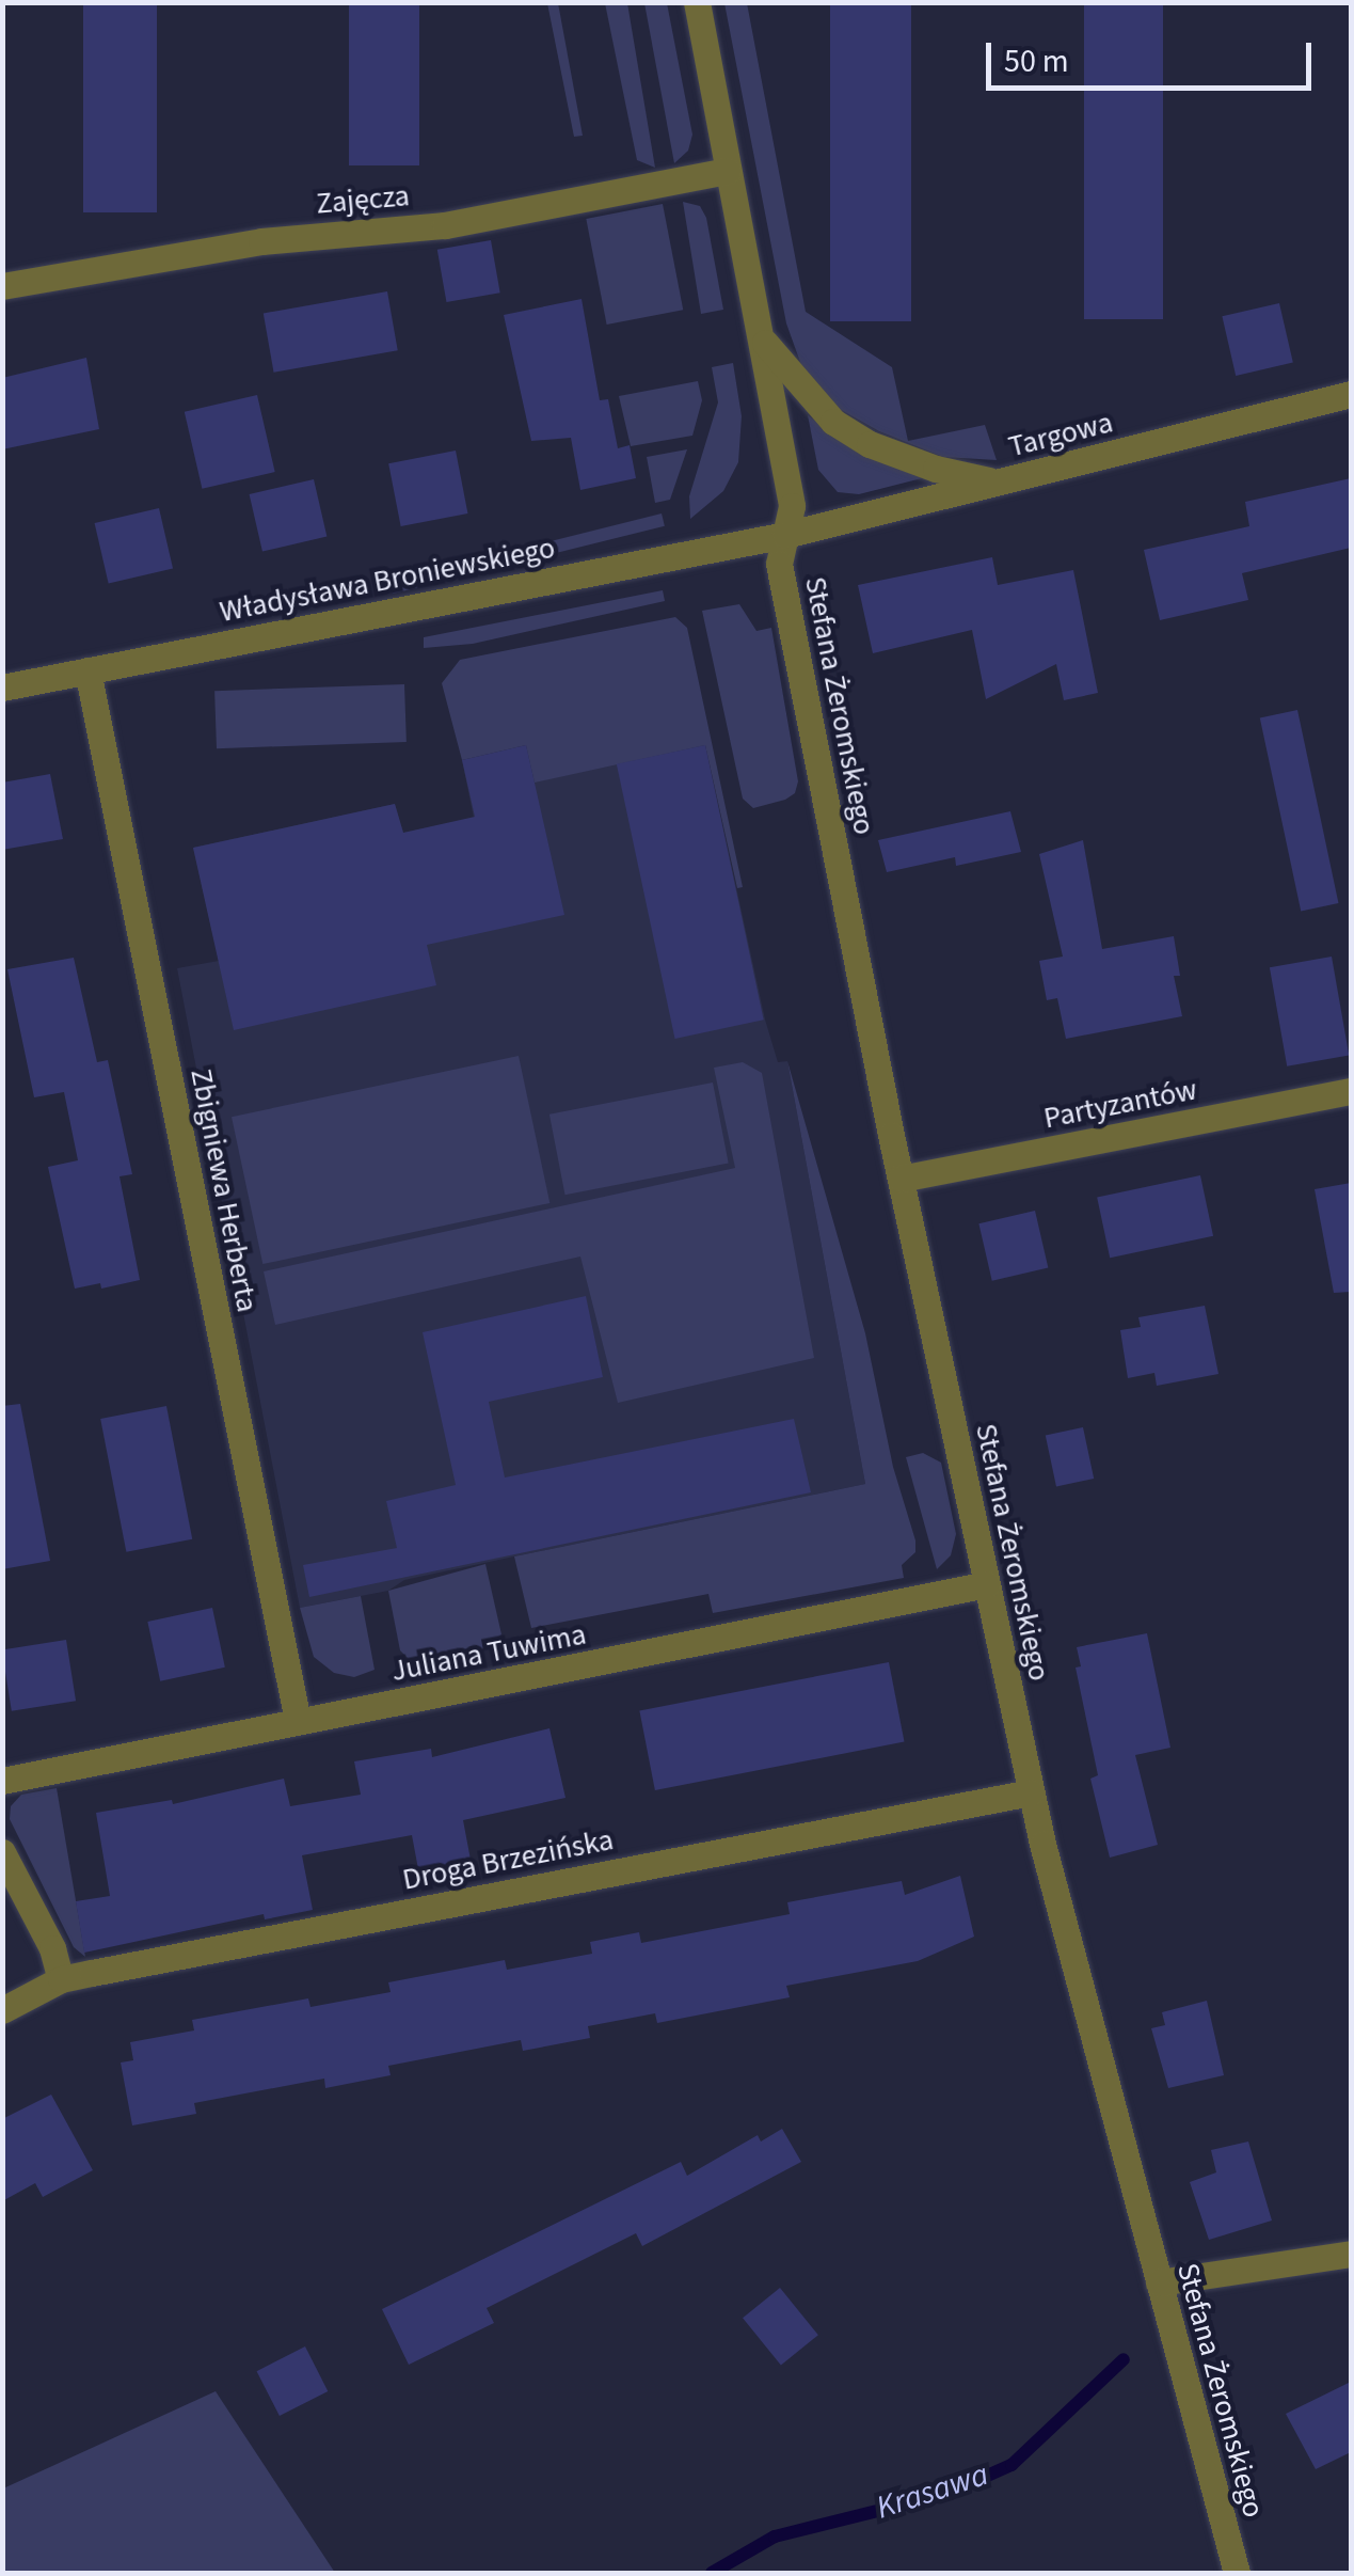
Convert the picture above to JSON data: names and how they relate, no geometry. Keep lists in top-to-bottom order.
{
  "streets": {
    "street": [
      "Zajęcza",
      "Targowa",
      "Władysława Broniewskiego",
      "Stefana Żeromskiego",
      "Partyzantów",
      "Zbigniewa Herberta",
      "Juliana Tuwima",
      "Droga Brzezińska"
    ]
  },
  "crossings": [
    ["Targowa", "Władysława Broniewskiego"],
    ["Targowa", "Stefana Żeromskiego"],
    ["Władysława Broniewskiego", "Stefana Żeromskiego"],
    ["Władysława Broniewskiego", "Zbigniewa Herberta"],
    ["Stefana Żeromskiego", "Partyzantów"],
    ["Stefana Żeromskiego", "Juliana Tuwima"],
    ["Stefana Żeromskiego", "Droga Brzezińska"],
    ["Zbigniewa Herberta", "Juliana Tuwima"]
  ],
  "water": ["Krasawa"],
  "scale_bar": "50 m"
}
